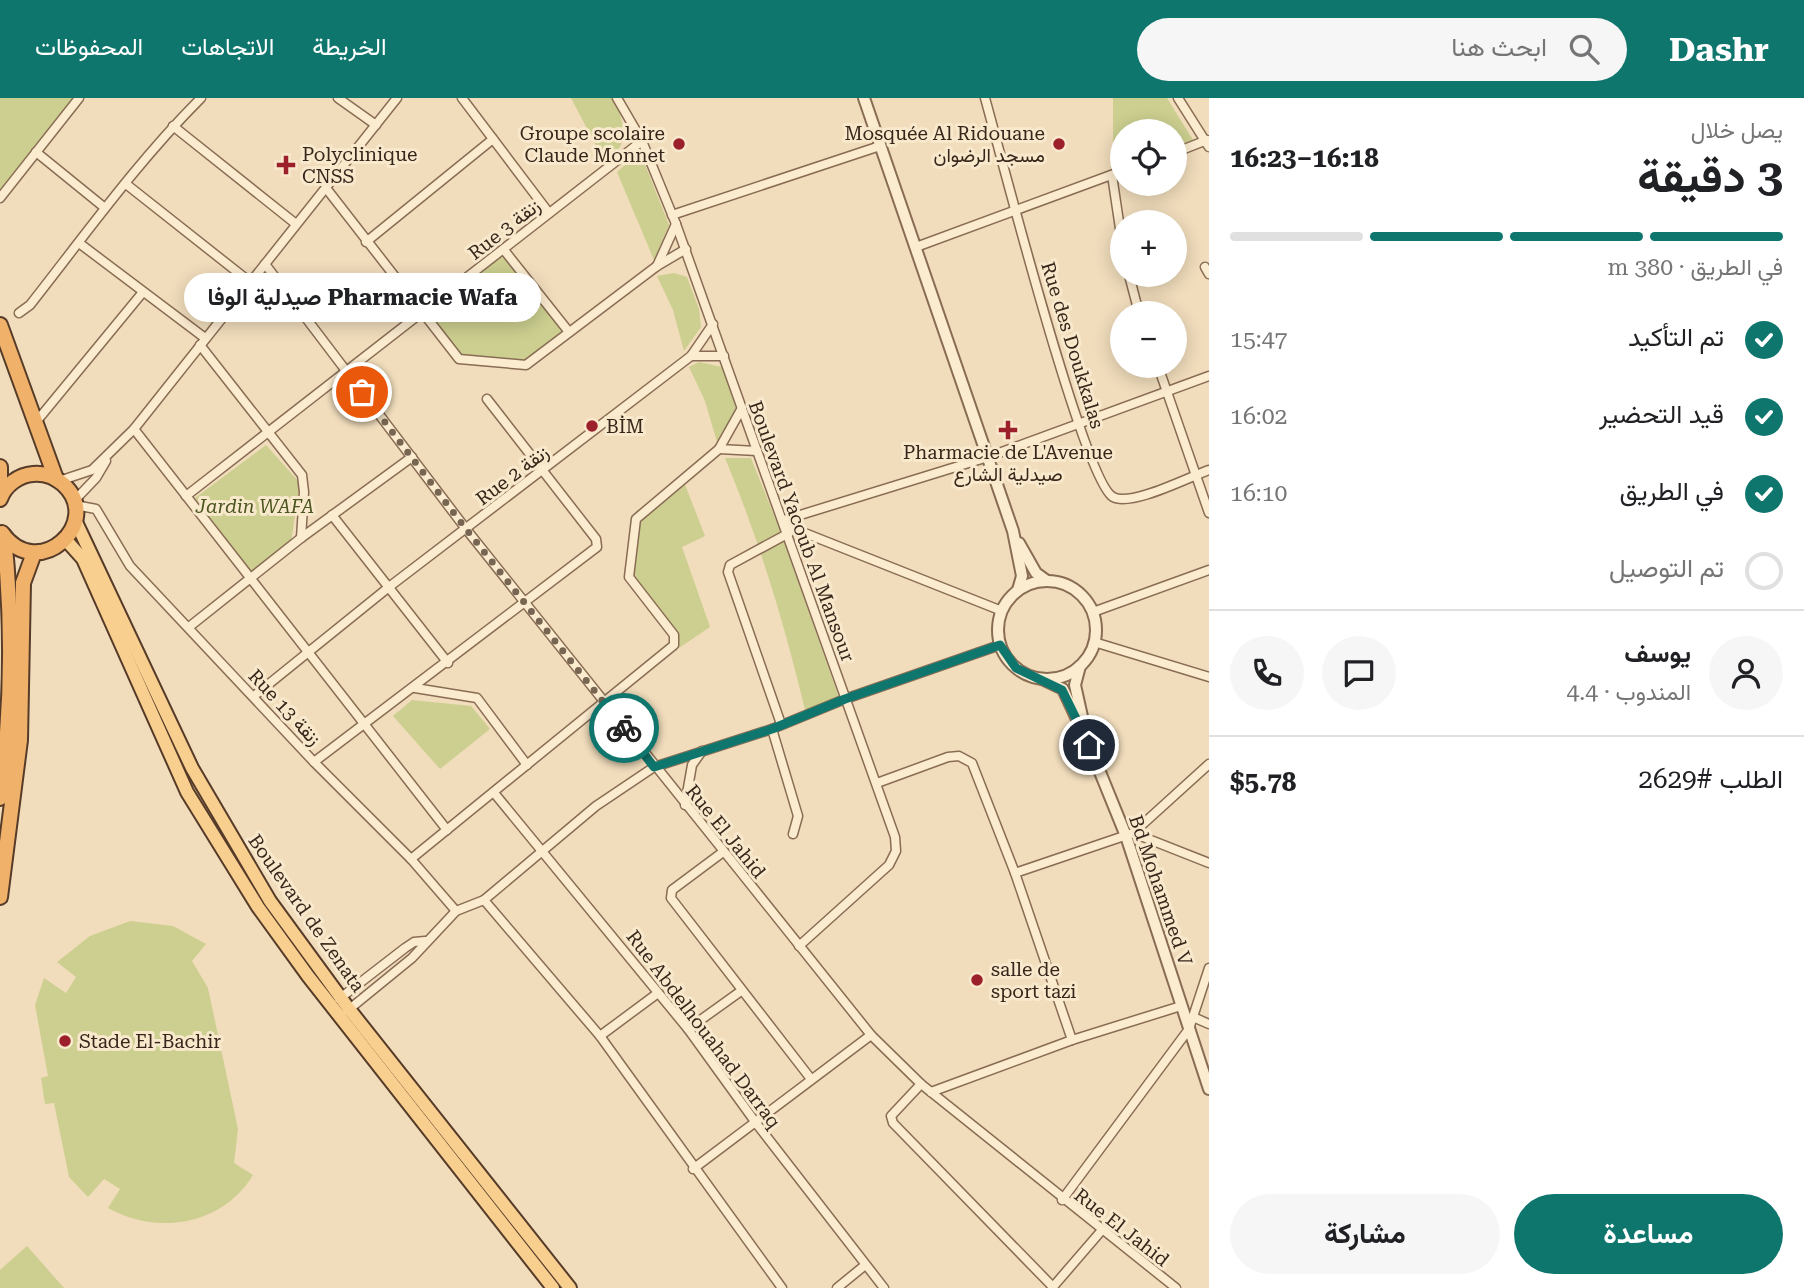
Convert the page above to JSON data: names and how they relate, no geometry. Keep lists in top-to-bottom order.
{
  "streets": {
    "main road": ["Boulevard de Zenata"],
    "street": [
      "Rue 3 زنقة",
      "Rue des Doukkalas",
      "Rue 2 زنقة",
      "Boulevard Yacoub Al Mansour",
      "Rue 13 زنقة",
      "Rue El Jahid",
      "Bd Mohammed V",
      "Rue Abdelhouahad Darraq"
    ]
  },
  "crossings": [
    ["Rue 3 زنقة", "Boulevard Yacoub Al Mansour"],
    ["Rue 3 زنقة", "Rue El Jahid"],
    ["Rue 2 زنقة", "Boulevard Yacoub Al Mansour"],
    ["Rue 2 زنقة", "Rue 13 زنقة"],
    ["Rue 2 زنقة", "Rue El Jahid"],
    ["Boulevard Yacoub Al Mansour", "Rue El Jahid"]
  ],
  "parks": ["Jardin WAFA"],
  "places": {
    "other": [
      "Groupe scolaire Claude Monnet",
      "Mosquée Al Ridouane مسجد الرضوان",
      "Pharmacie Wafa صيدلية الوفا",
      "BİM",
      "salle de sport tazi",
      "Stade El-Bachir"
    ],
    "health": ["Polyclinique CNSS", "Pharmacie de L'Avenue صيدلية الشارع"]
  },
  "page": {
    "header": "Dashr",
    "search": "ابحث هنا",
    "nav": ["الخريطة", "الاتجاهات", "المحفوظات"],
    "heading": ["3 دقيقة", "يصل خلال", "16:18–16:23"],
    "panel": [
      "يوسف",
      "المندوب · 4.4",
      "الطلب #2629",
      "$5.78"
    ],
    "map_buttons": ["+", "−"],
    "bar": "في الطريق · 380 m",
    "bubble": "Pharmacie Wafa صيدلية الوفا",
    "list": [
      ["تم التأكيد", "15:47"],
      ["قيد التحضير", "16:02"],
      ["في الطريق", "16:10"],
      "تم التوصيل"
    ],
    "buttons": ["مساعدة", "مشاركة"]
  }
}
